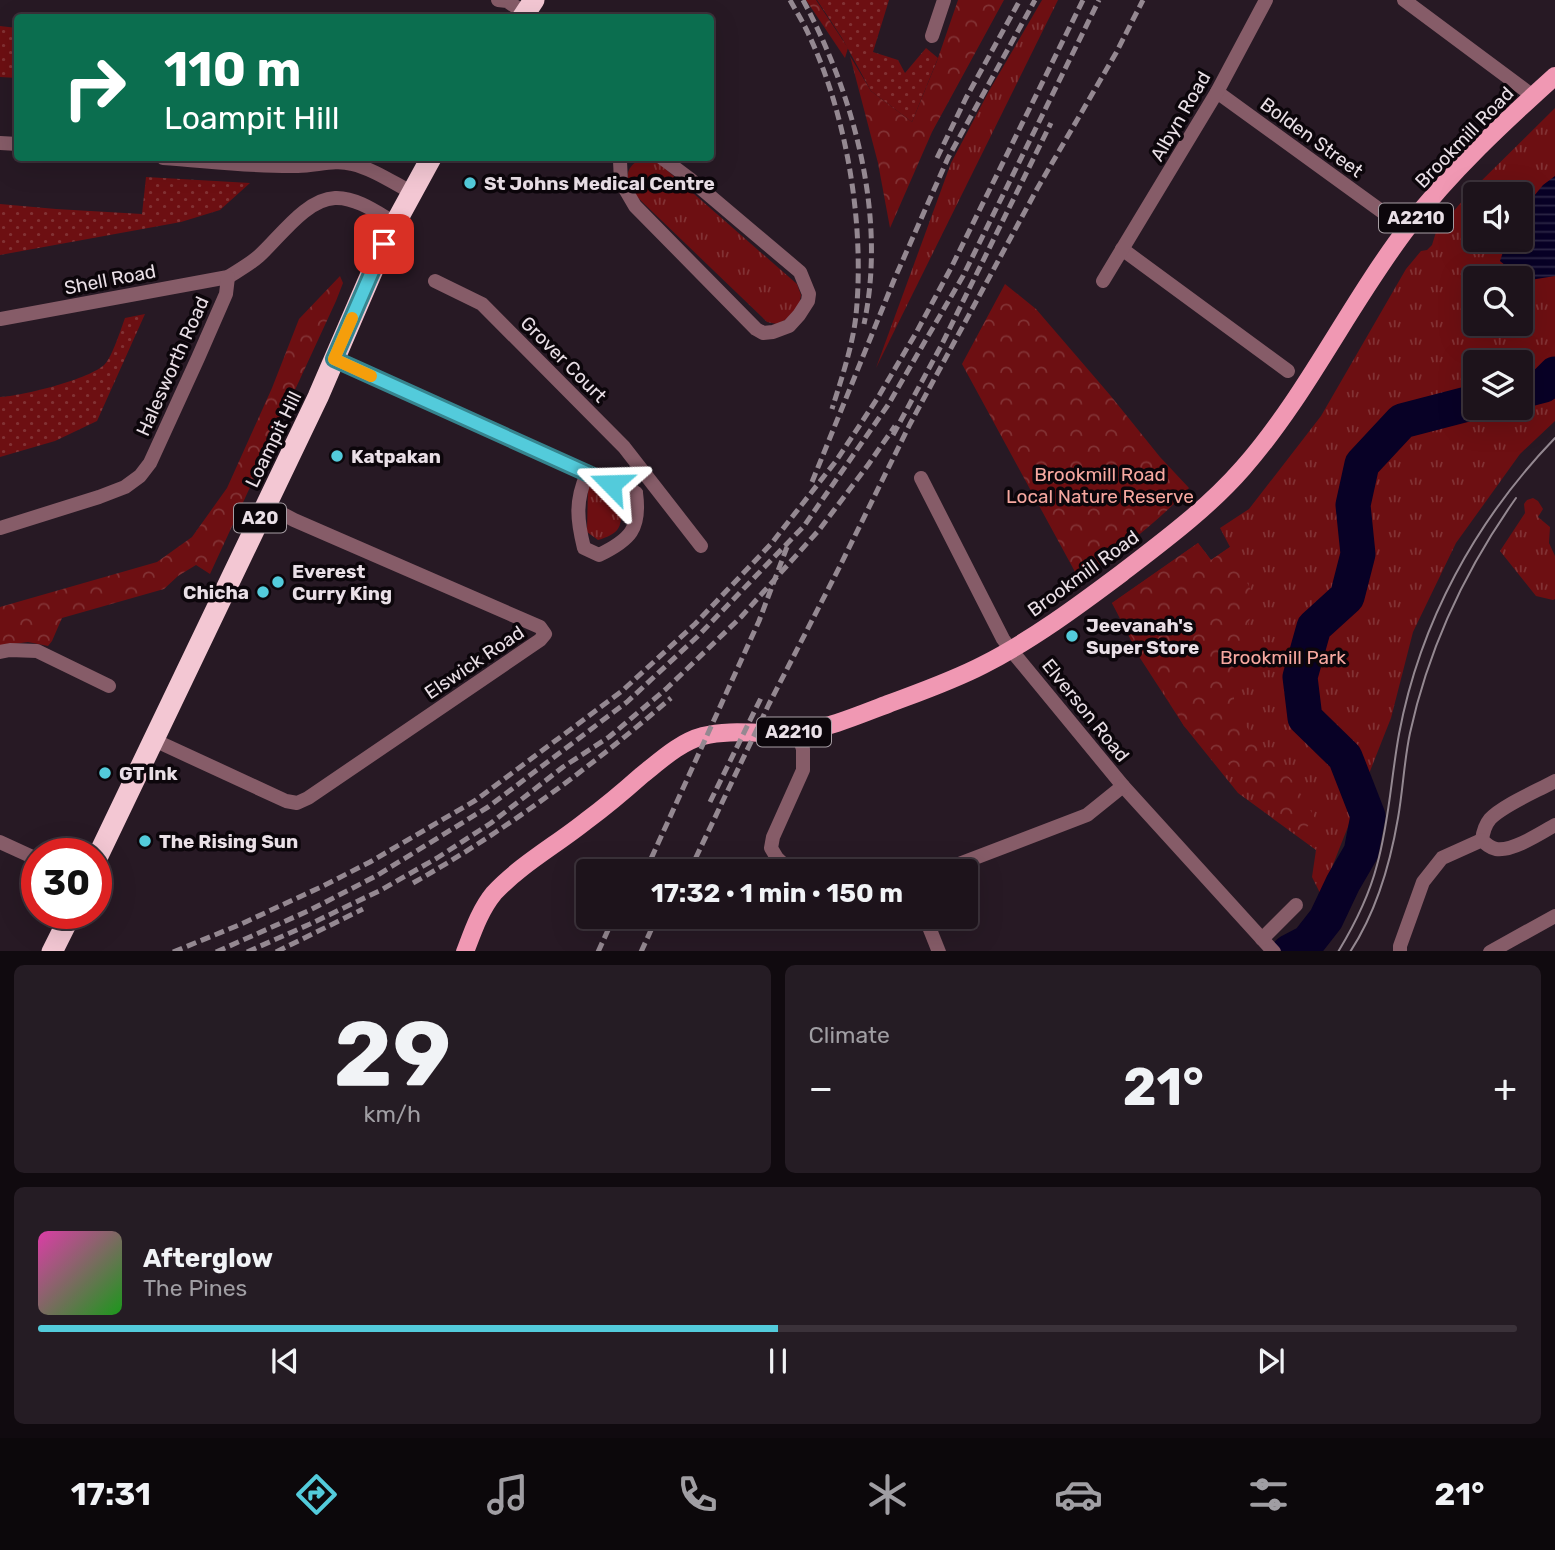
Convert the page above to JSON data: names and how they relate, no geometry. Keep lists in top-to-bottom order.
{
  "streets": {
    "highway": ["Loampit Hill", "A20"],
    "main road": ["Brookmill Road", "A2210"],
    "street": [
      "Albyn Road",
      "Bolden Street",
      "Shell Road",
      "Grover Court",
      "Halesworth Road",
      "Elswick Road",
      "Elverson Road"
    ]
  },
  "crossings": [
    ["Albyn Road", "Bolden Street"],
    ["Brookmill Road", "Elverson Road"],
    ["Shell Road", "Halesworth Road"],
    ["Loampit Hill", "A20"],
    ["Loampit Hill", "Elswick Road"],
    ["A20", "Elswick Road"]
  ],
  "parks": ["Brookmill Road Local Nature Reserve", "Brookmill Park"],
  "places": [
    "St Johns Medical Centre",
    "Katpakan",
    "Everest Curry King",
    "Chicha",
    "Jeevanah's Super Store",
    "GT Ink",
    "The Rising Sun"
  ],
  "page": {
    "turn": ["110 m", "Loampit Hill"],
    "limit": "30",
    "trip": "17:32 · 1 min · 150 m",
    "tile": [
      ["29", "km/h"],
      "Climate"
    ],
    "heat": ["−", "21°", "+"],
    "song": ["Afterglow", "The Pines"],
    "tabs": ["17:31", "21°"]
  }
}
